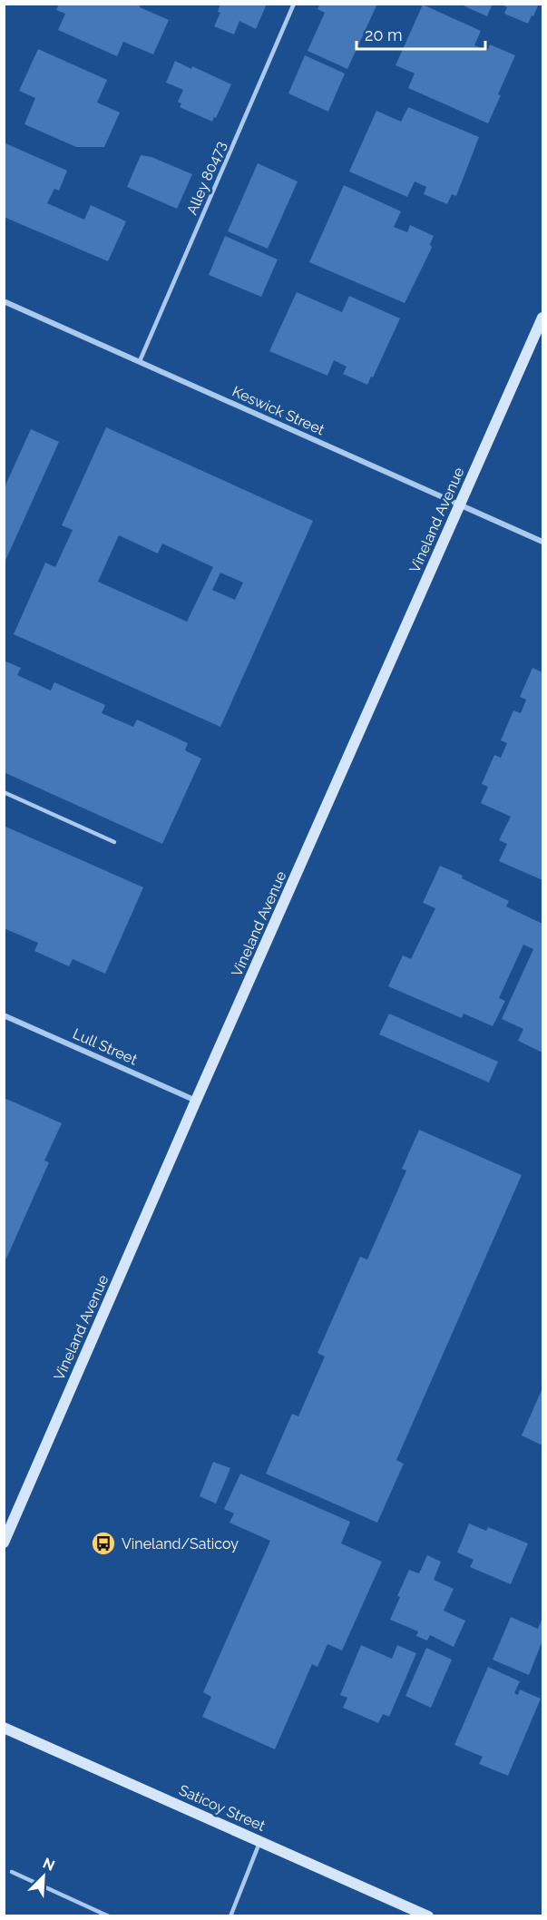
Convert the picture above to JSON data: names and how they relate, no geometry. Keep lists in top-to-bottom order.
{
  "streets": {
    "main road": ["Vineland Avenue", "Saticoy Street"],
    "street": ["Keswick Street", "Lull Street"],
    "lane": ["Alley 80473"]
  },
  "crossings": [
    ["Alley 80473", "Keswick Street"],
    ["Keswick Street", "Vineland Avenue"],
    ["Vineland Avenue", "Lull Street"]
  ],
  "places": {
    "bus stop": ["Vineland/Saticoy"]
  },
  "scale_bar": "20 m",
  "north": "top right"
}
